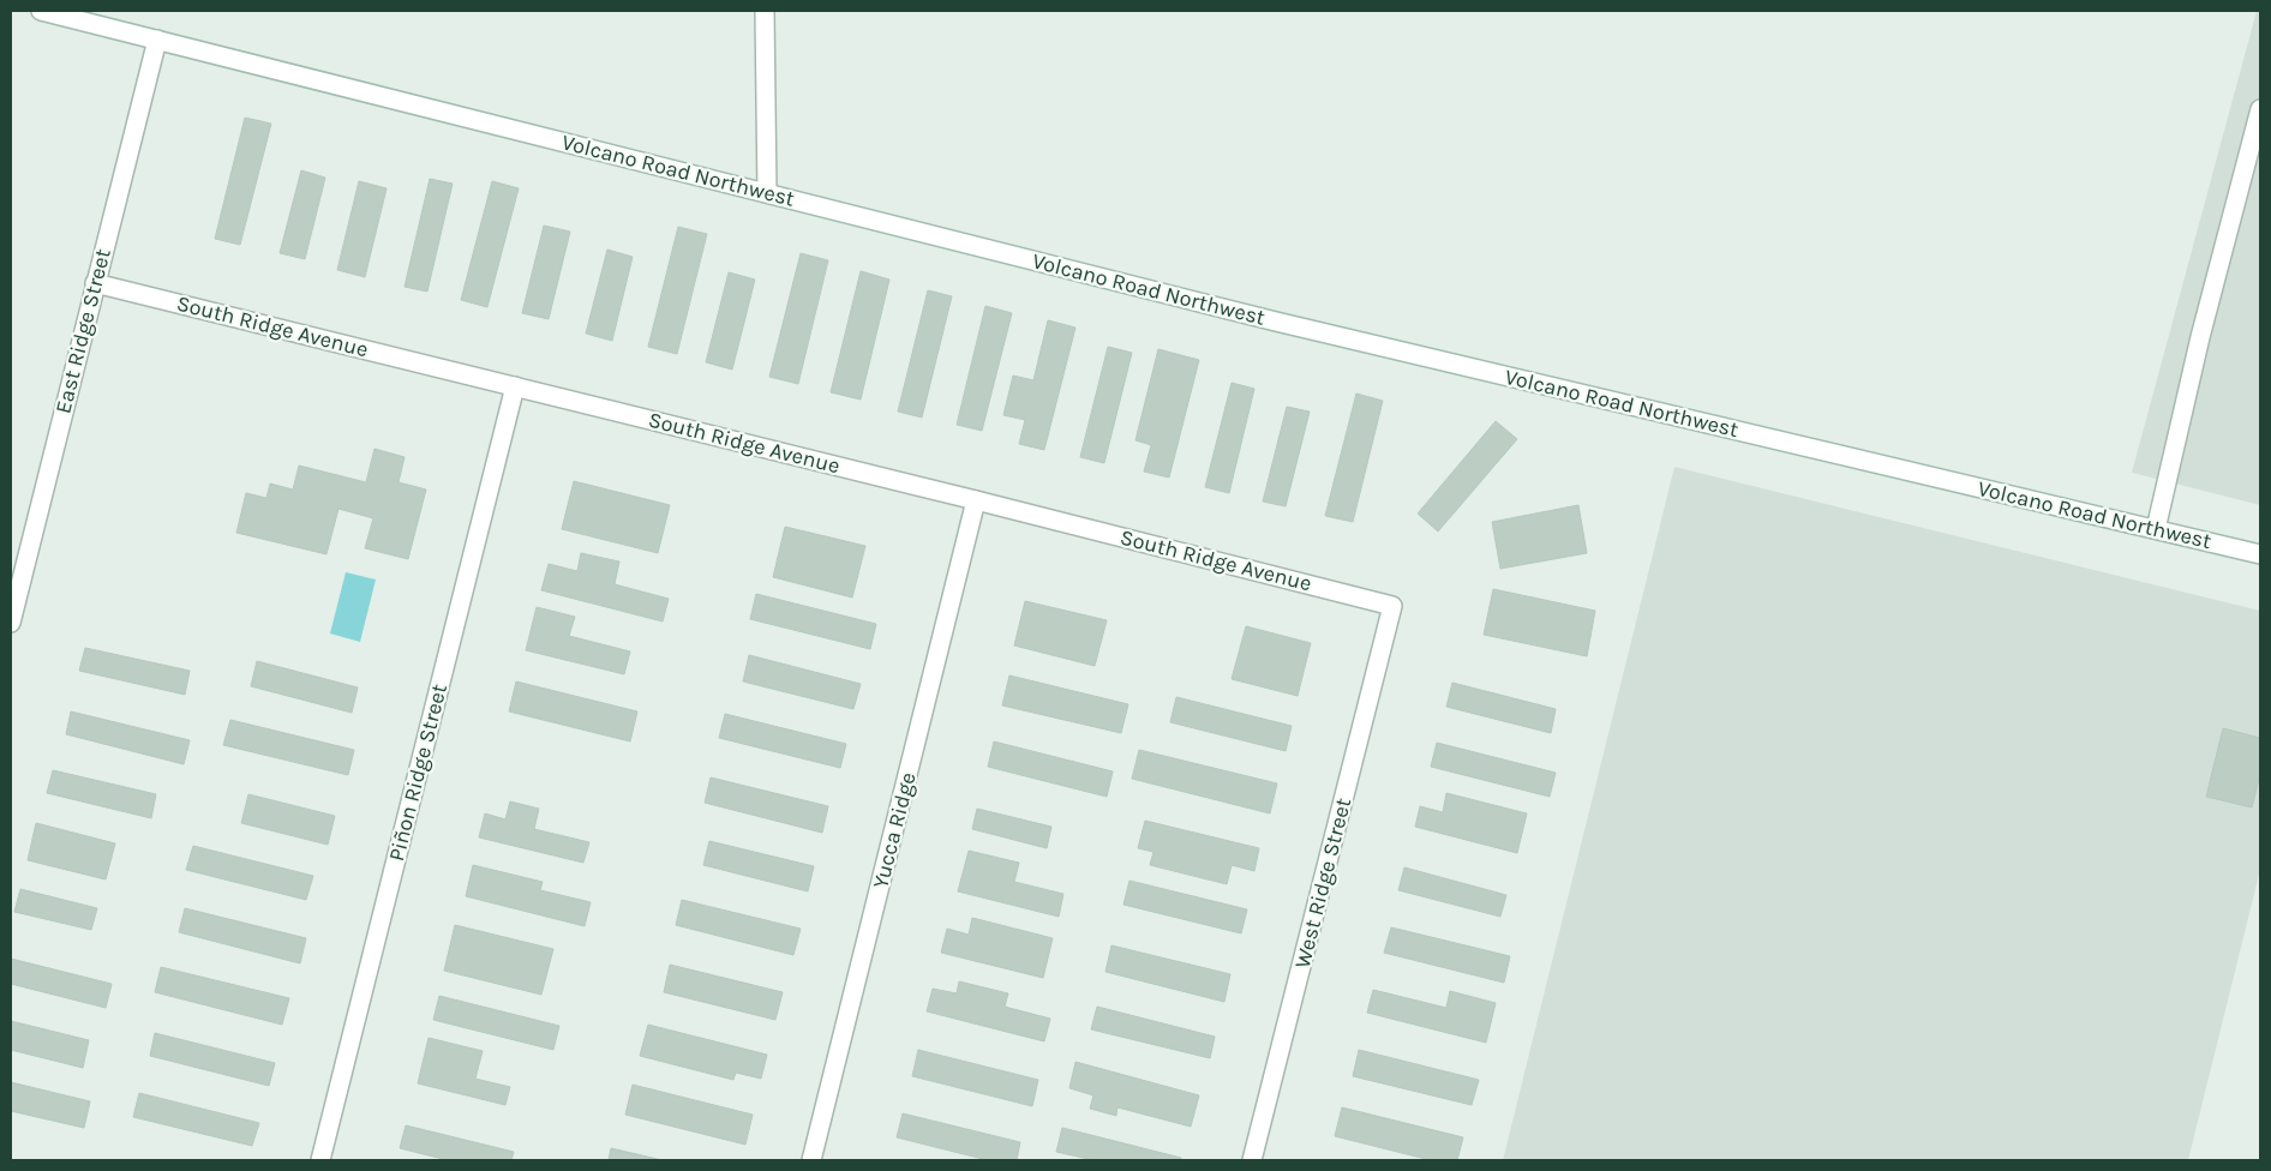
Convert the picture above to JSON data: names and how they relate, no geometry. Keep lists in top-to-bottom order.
{
  "streets": {
    "street": [
      "Volcano Road Northwest",
      "South Ridge Avenue",
      "East Ridge Street",
      "Piñon Ridge Street",
      "Yucca Ridge",
      "West Ridge Street"
    ]
  },
  "crossings": [
    ["Volcano Road Northwest", "East Ridge Street"],
    ["South Ridge Avenue", "East Ridge Street"],
    ["South Ridge Avenue", "Piñon Ridge Street"],
    ["South Ridge Avenue", "Yucca Ridge"],
    ["South Ridge Avenue", "West Ridge Street"]
  ]
}
